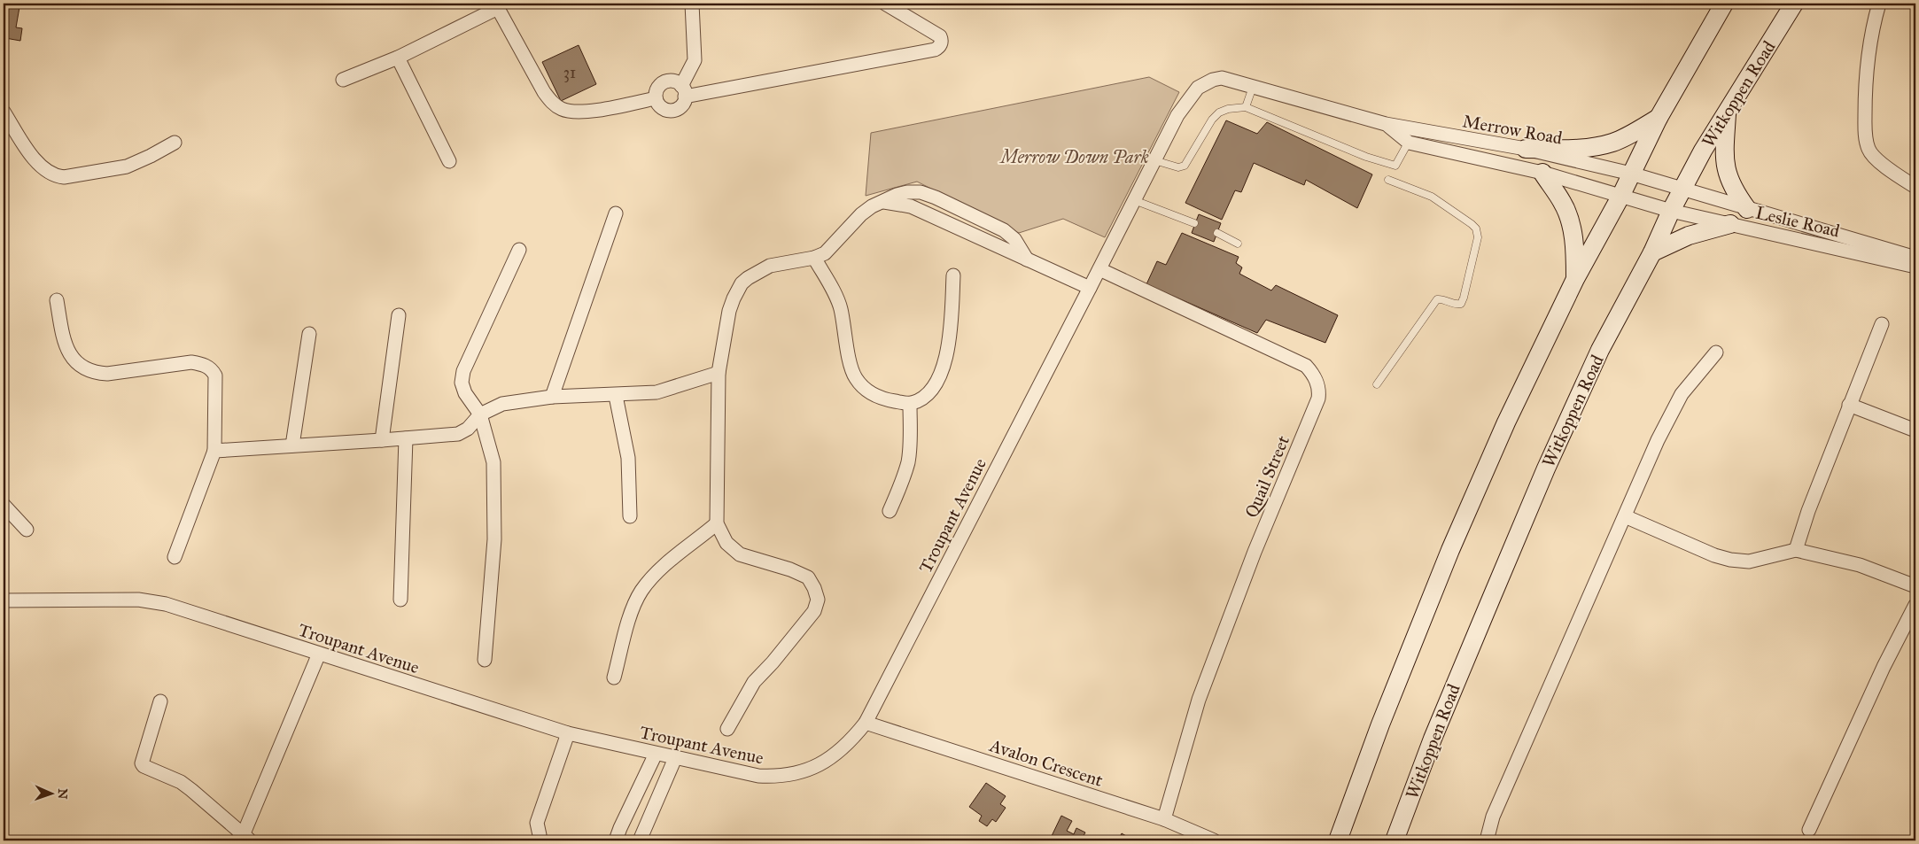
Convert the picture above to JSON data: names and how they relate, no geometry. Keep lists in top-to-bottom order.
{
  "streets": {
    "main road": ["Witkoppen Road"],
    "street": [
      "Merrow Road",
      "Leslie Road",
      "Quail Street",
      "Troupant Avenue",
      "Avalon Crescent"
    ]
  },
  "crossings": [
    ["Witkoppen Road", "Merrow Road"],
    ["Witkoppen Road", "Leslie Road"],
    ["Merrow Road", "Leslie Road"],
    ["Merrow Road", "Troupant Avenue"],
    ["Quail Street", "Troupant Avenue"],
    ["Quail Street", "Avalon Crescent"],
    ["Troupant Avenue", "Avalon Crescent"]
  ],
  "parks": ["Merrow Down Park"],
  "house_numbers": ["31"],
  "north": "right"
}
